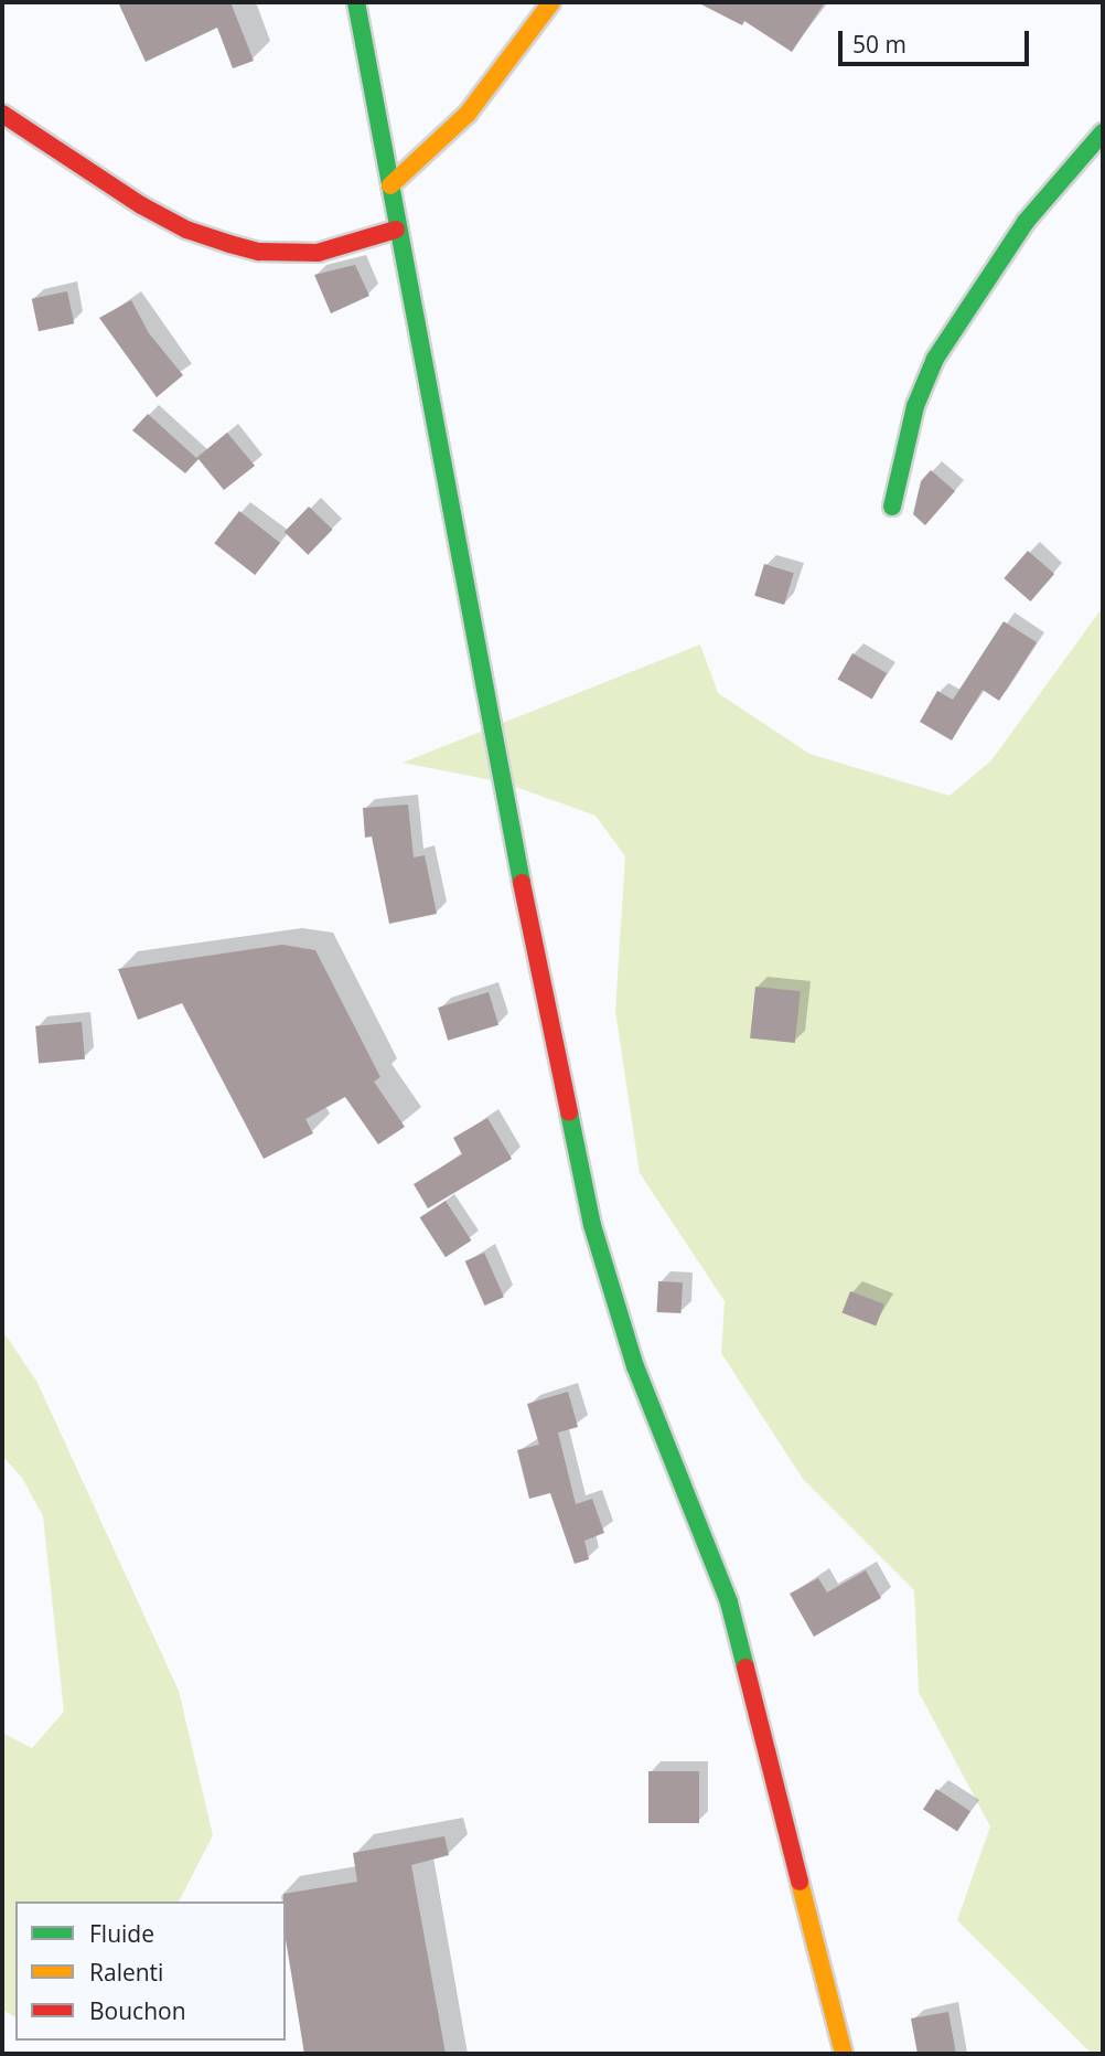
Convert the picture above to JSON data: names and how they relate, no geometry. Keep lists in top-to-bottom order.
{
  "legend": ["Fluide", "Ralenti", "Bouchon"],
  "scale_bar": "50 m"
}
